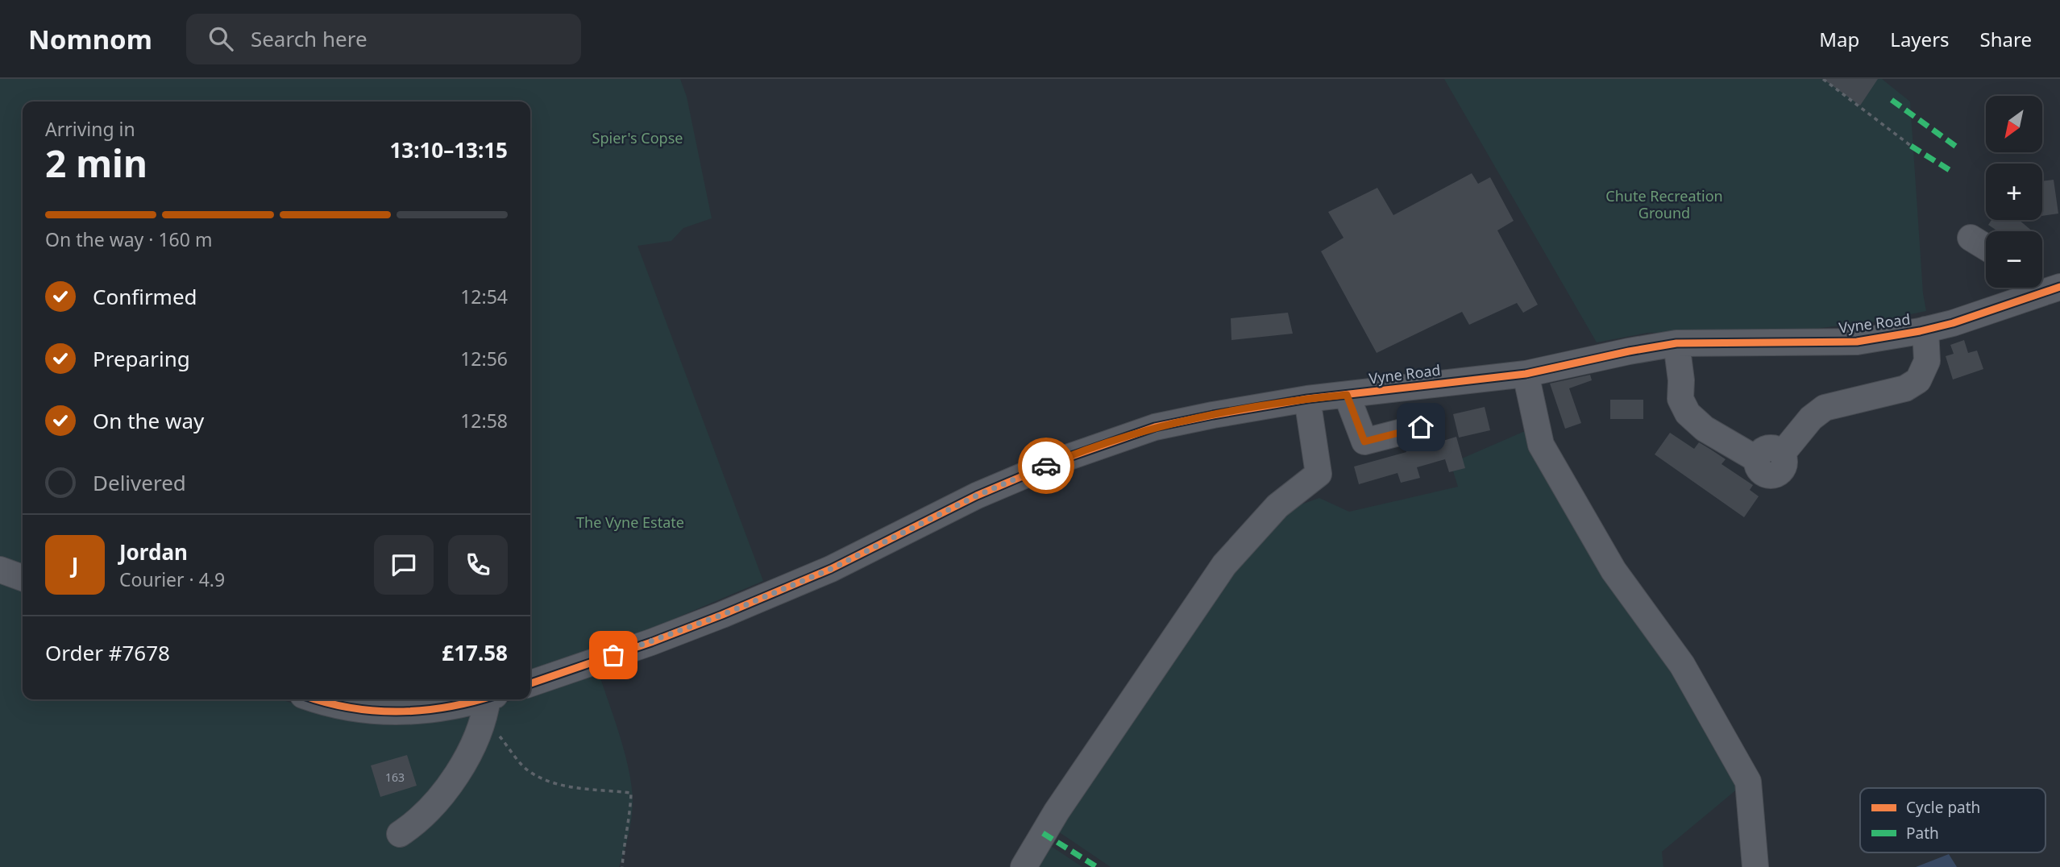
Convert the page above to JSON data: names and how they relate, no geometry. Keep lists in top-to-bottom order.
{
  "streets": {
    "street": ["Vyne Road"]
  },
  "parks": ["Spier's Copse", "Chute Recreation Ground", "The Vyne Estate"],
  "house_numbers": ["163"],
  "legend": ["Cycle path", "Path"],
  "north": "bottom left",
  "page": {
    "header": "Nomnom",
    "search": "Search here",
    "nav": ["Map", "Layers", "Share"],
    "map_buttons": ["+", "−"],
    "heading": ["2 min", "Arriving in", "13:10–13:15"],
    "panel": [
      "Jordan",
      "Courier · 4.9",
      "Order #7678",
      "£17.58"
    ],
    "bar": "On the way · 160 m",
    "list": [
      ["Confirmed", "12:54"],
      ["Preparing", "12:56"],
      ["On the way", "12:58"],
      "Delivered"
    ],
    "round": "J"
  }
}
